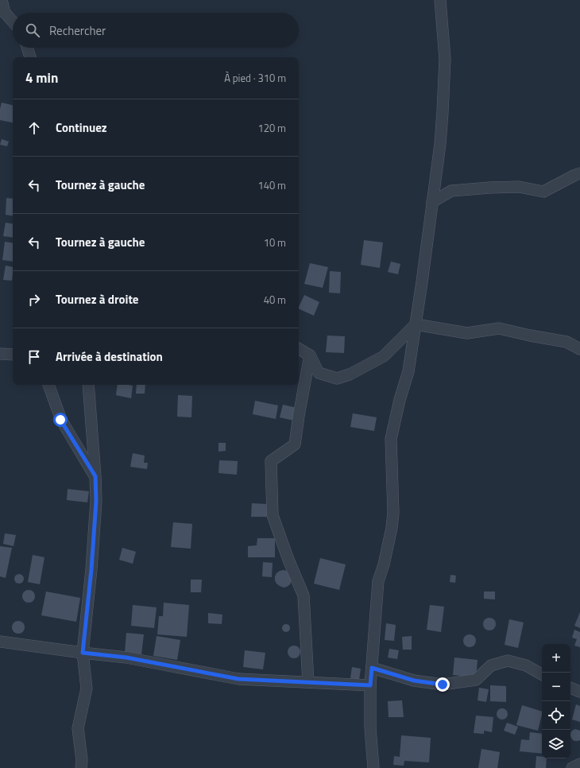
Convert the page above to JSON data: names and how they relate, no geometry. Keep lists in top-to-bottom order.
{
  "page": {
    "search": "Rechercher",
    "heading": ["4 min", "À pied · 310 m"],
    "list": [
      ["Continuez", "120 m"],
      ["Tournez à gauche", "140 m"],
      ["Tournez à gauche", "10 m"],
      ["Tournez à droite", "40 m"],
      "Arrivée à destination"
    ],
    "map_buttons": ["+", "−"]
  }
}
